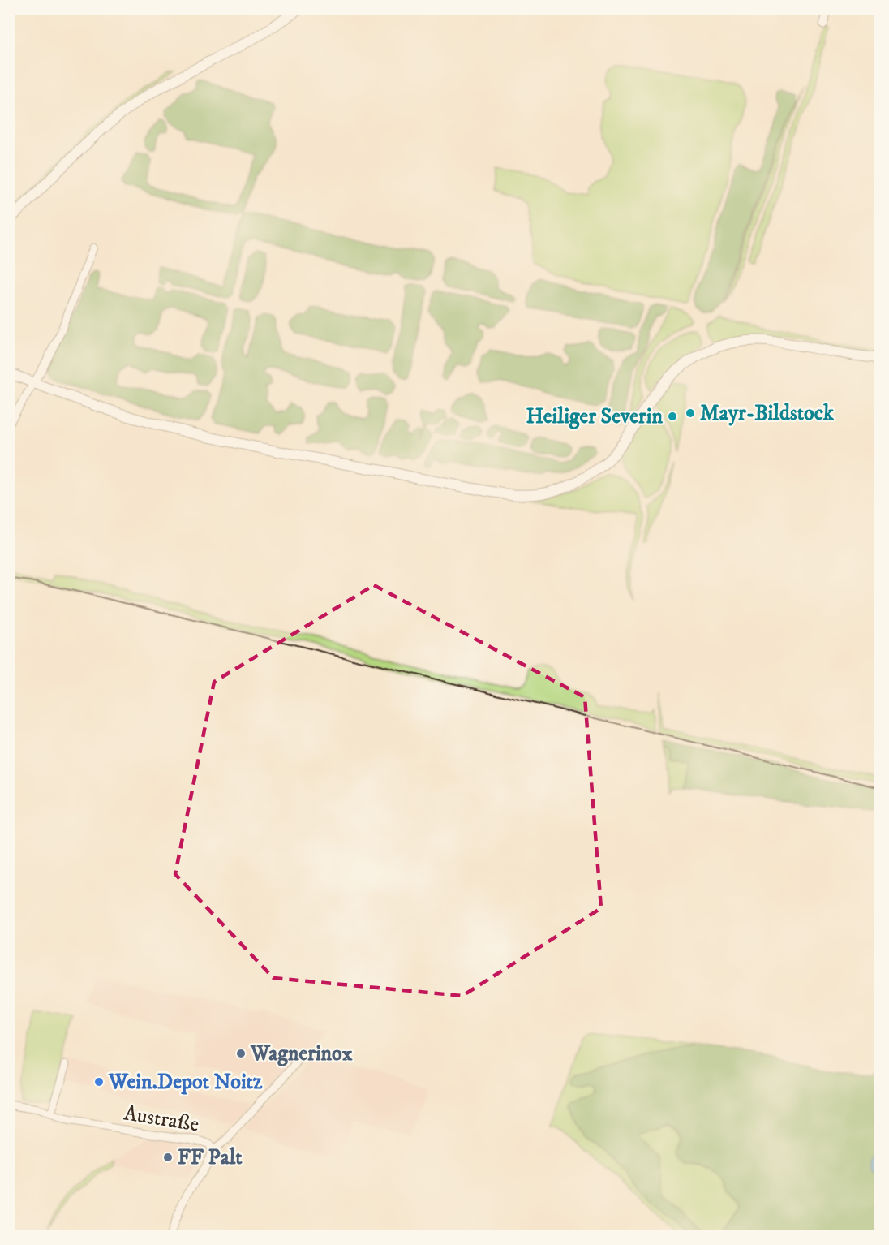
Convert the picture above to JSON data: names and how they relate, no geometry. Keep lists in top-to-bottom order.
{
  "streets": {
    "street": ["Austraße"]
  },
  "places": [
    "Mayr-Bildstock",
    "Heiliger Severin",
    "Wagnerinox",
    "Wein.Depot Noitz",
    "FF Palt"
  ]
}
